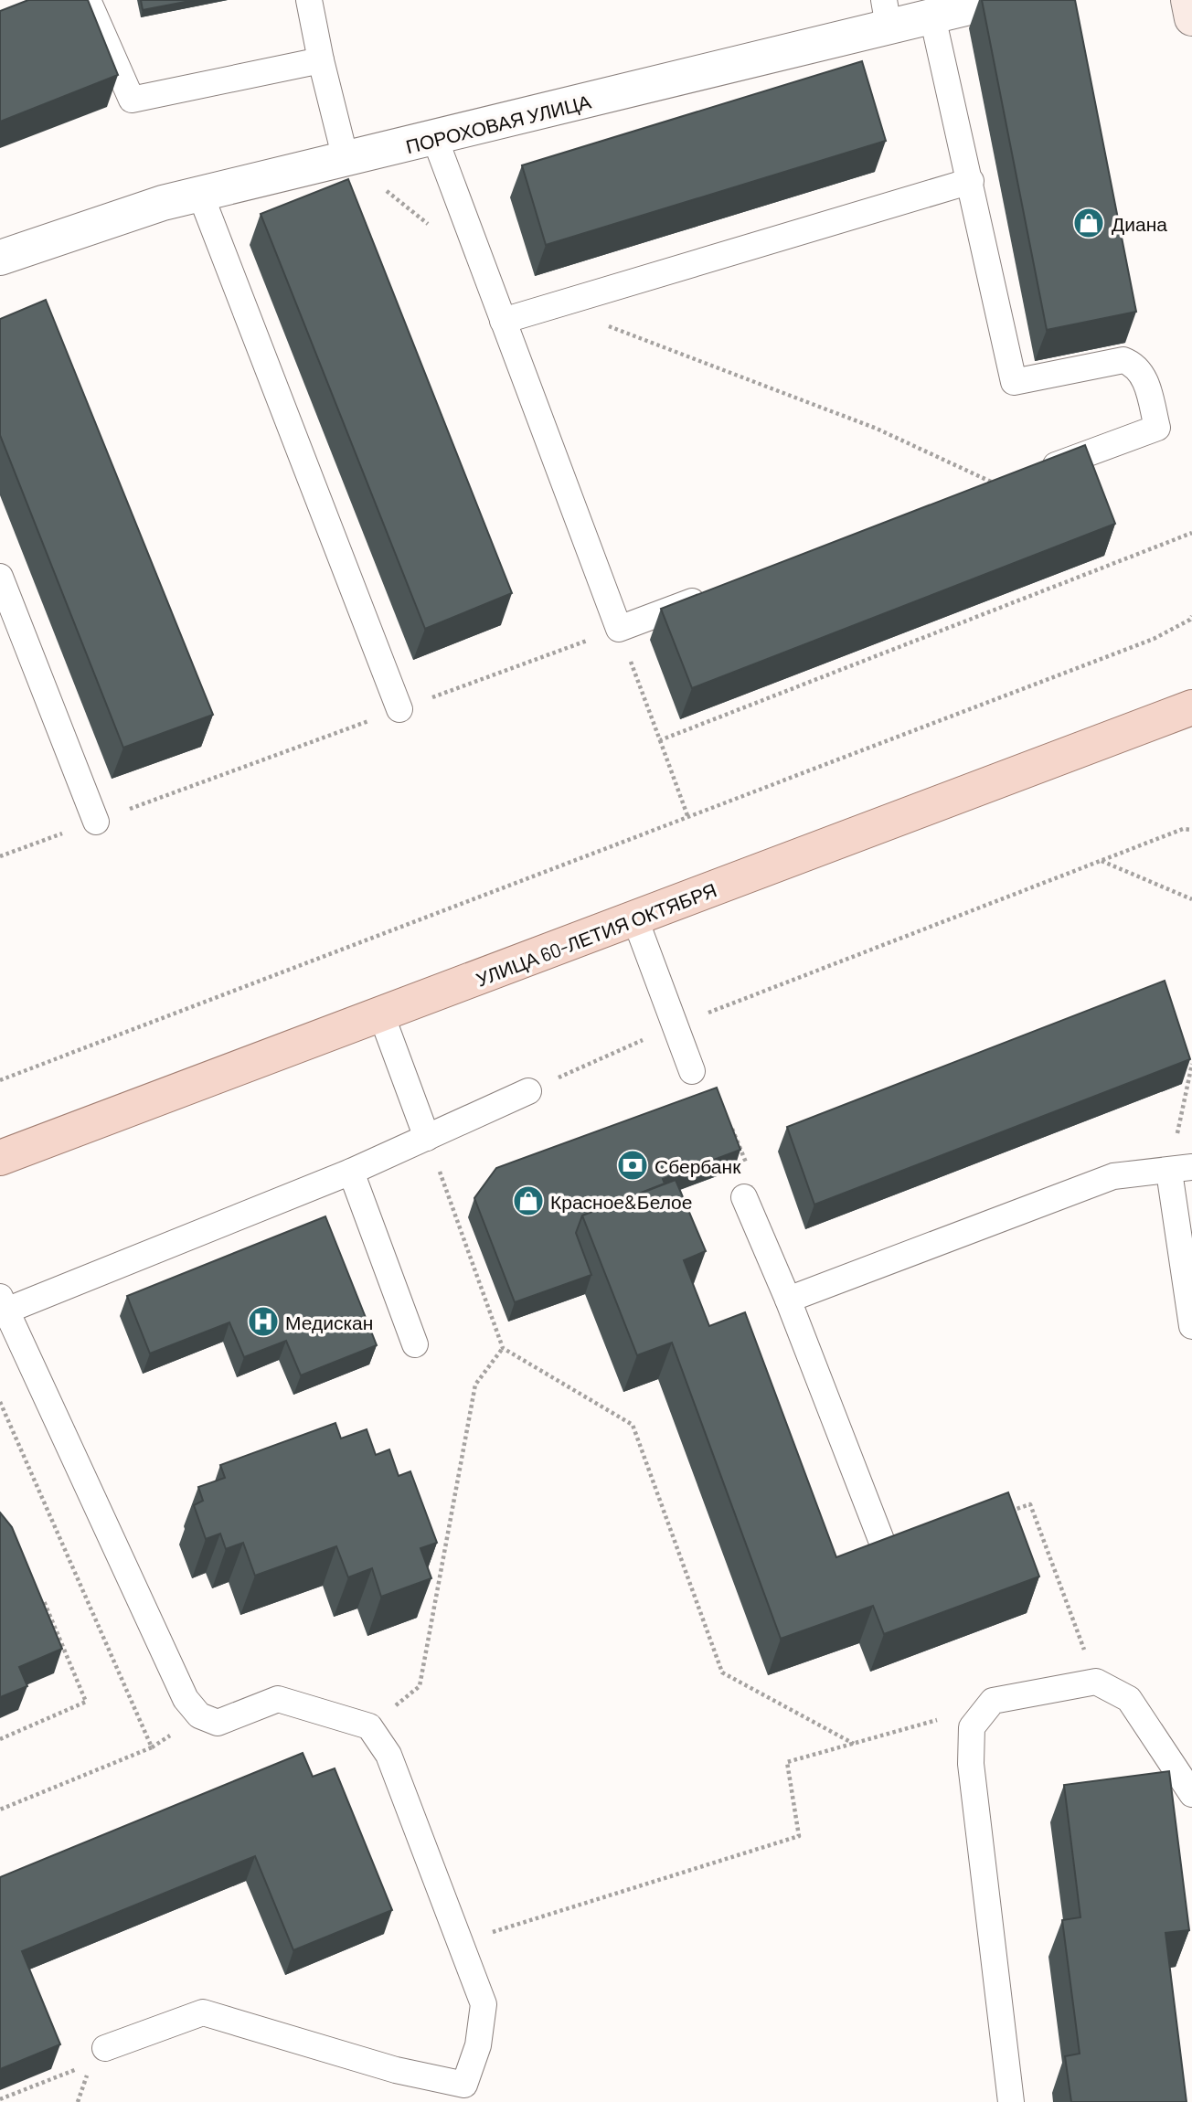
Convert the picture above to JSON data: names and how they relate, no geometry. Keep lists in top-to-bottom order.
{
  "streets": {
    "main road": ["УЛИЦА 60-ЛЕТИЯ ОКТЯБРЯ"],
    "street": ["ПОРОХОВАЯ УЛИЦА"]
  },
  "places": {
    "shop": ["Диана", "Красное&Белое"],
    "bank": ["Сбербанк"],
    "hospital": ["Медискан"]
  }
}
